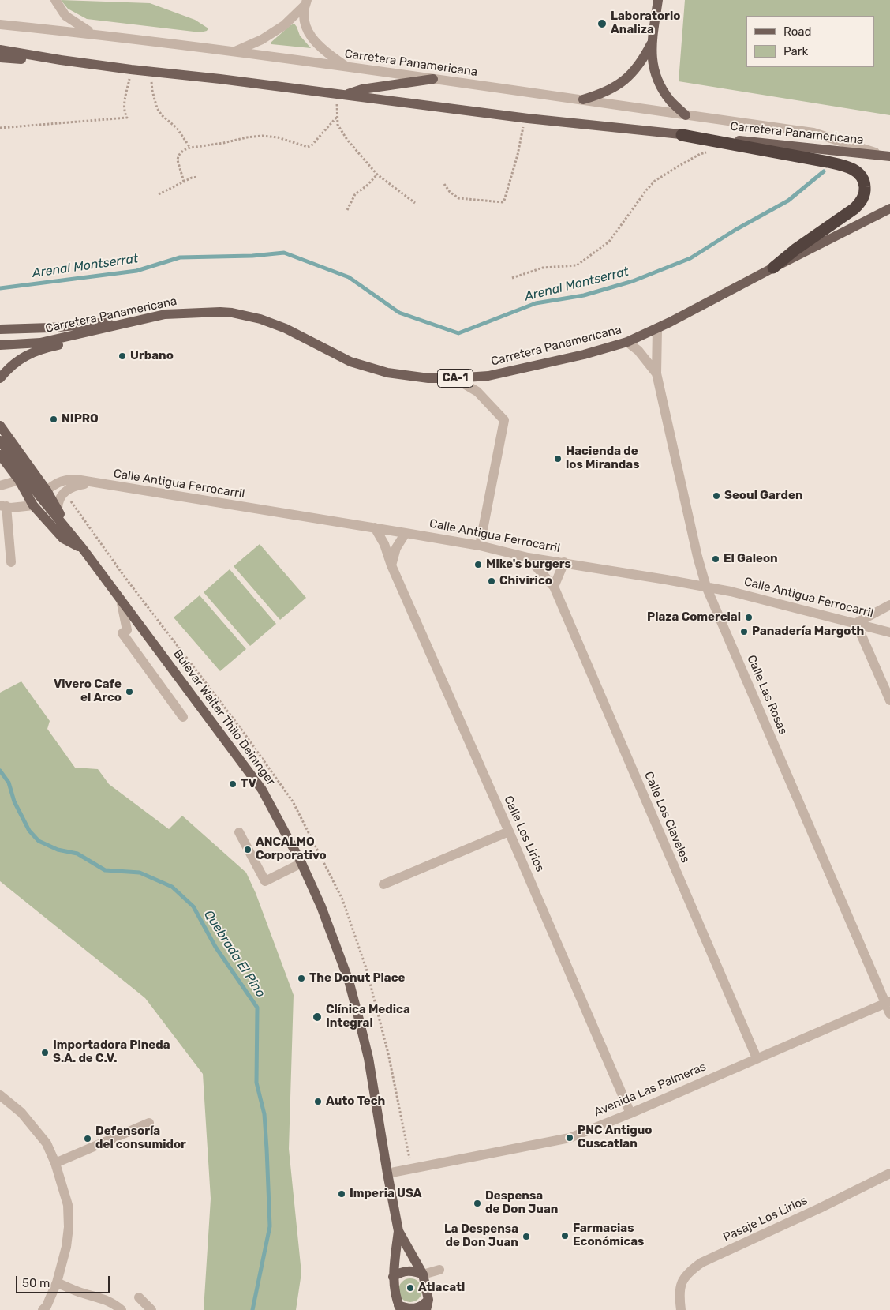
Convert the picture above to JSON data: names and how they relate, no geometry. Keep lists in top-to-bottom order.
{
  "streets": {
    "main road": ["Carretera Panamericana", "CA-1", "Bulevar Walter Thilo Deininger"],
    "street": [
      "Calle Antigua Ferrocarril",
      "Calle Las Rosas",
      "Calle Los Claveles",
      "Calle Los Lirios",
      "Avenida Las Palmeras",
      "Pasaje Los Lirios"
    ]
  },
  "crossings": [
    ["Carretera Panamericana", "Calle Las Rosas"],
    ["Calle Antigua Ferrocarril", "Calle Las Rosas"],
    ["Calle Antigua Ferrocarril", "Bulevar Walter Thilo Deininger"],
    ["Calle Antigua Ferrocarril", "Calle Los Claveles"],
    ["Calle Antigua Ferrocarril", "Calle Los Lirios"],
    ["Calle Las Rosas", "Avenida Las Palmeras"],
    ["Bulevar Walter Thilo Deininger", "Avenida Las Palmeras"],
    ["Calle Los Claveles", "Avenida Las Palmeras"],
    ["Calle Los Lirios", "Avenida Las Palmeras"]
  ],
  "water": ["Arenal Montserrat", "Quebrada El Pino"],
  "places": [
    "Laboratorio Analiza",
    "Urbano",
    "NIPRO",
    "Hacienda de los Mirandas",
    "Seoul Garden",
    "El Galeon",
    "Mike's burgers",
    "Chivirico",
    "Plaza Comercial",
    "Panadería Margoth",
    "Vivero Cafe el Arco",
    "TV",
    "ANCALMO Corporativo",
    "The Donut Place",
    "Clínica Medica Integral",
    "Importadora Pineda S.A. de C.V.",
    "Auto Tech",
    "PNC Antiguo Cuscatlan",
    "Defensoría del consumidor",
    "Imperia USA",
    "Despensa de Don Juan",
    "Farmacias Económicas",
    "La Despensa de Don Juan",
    "Atlacatl"
  ],
  "legend": ["Road", "Park"],
  "scale_bar": "50 m"
}
